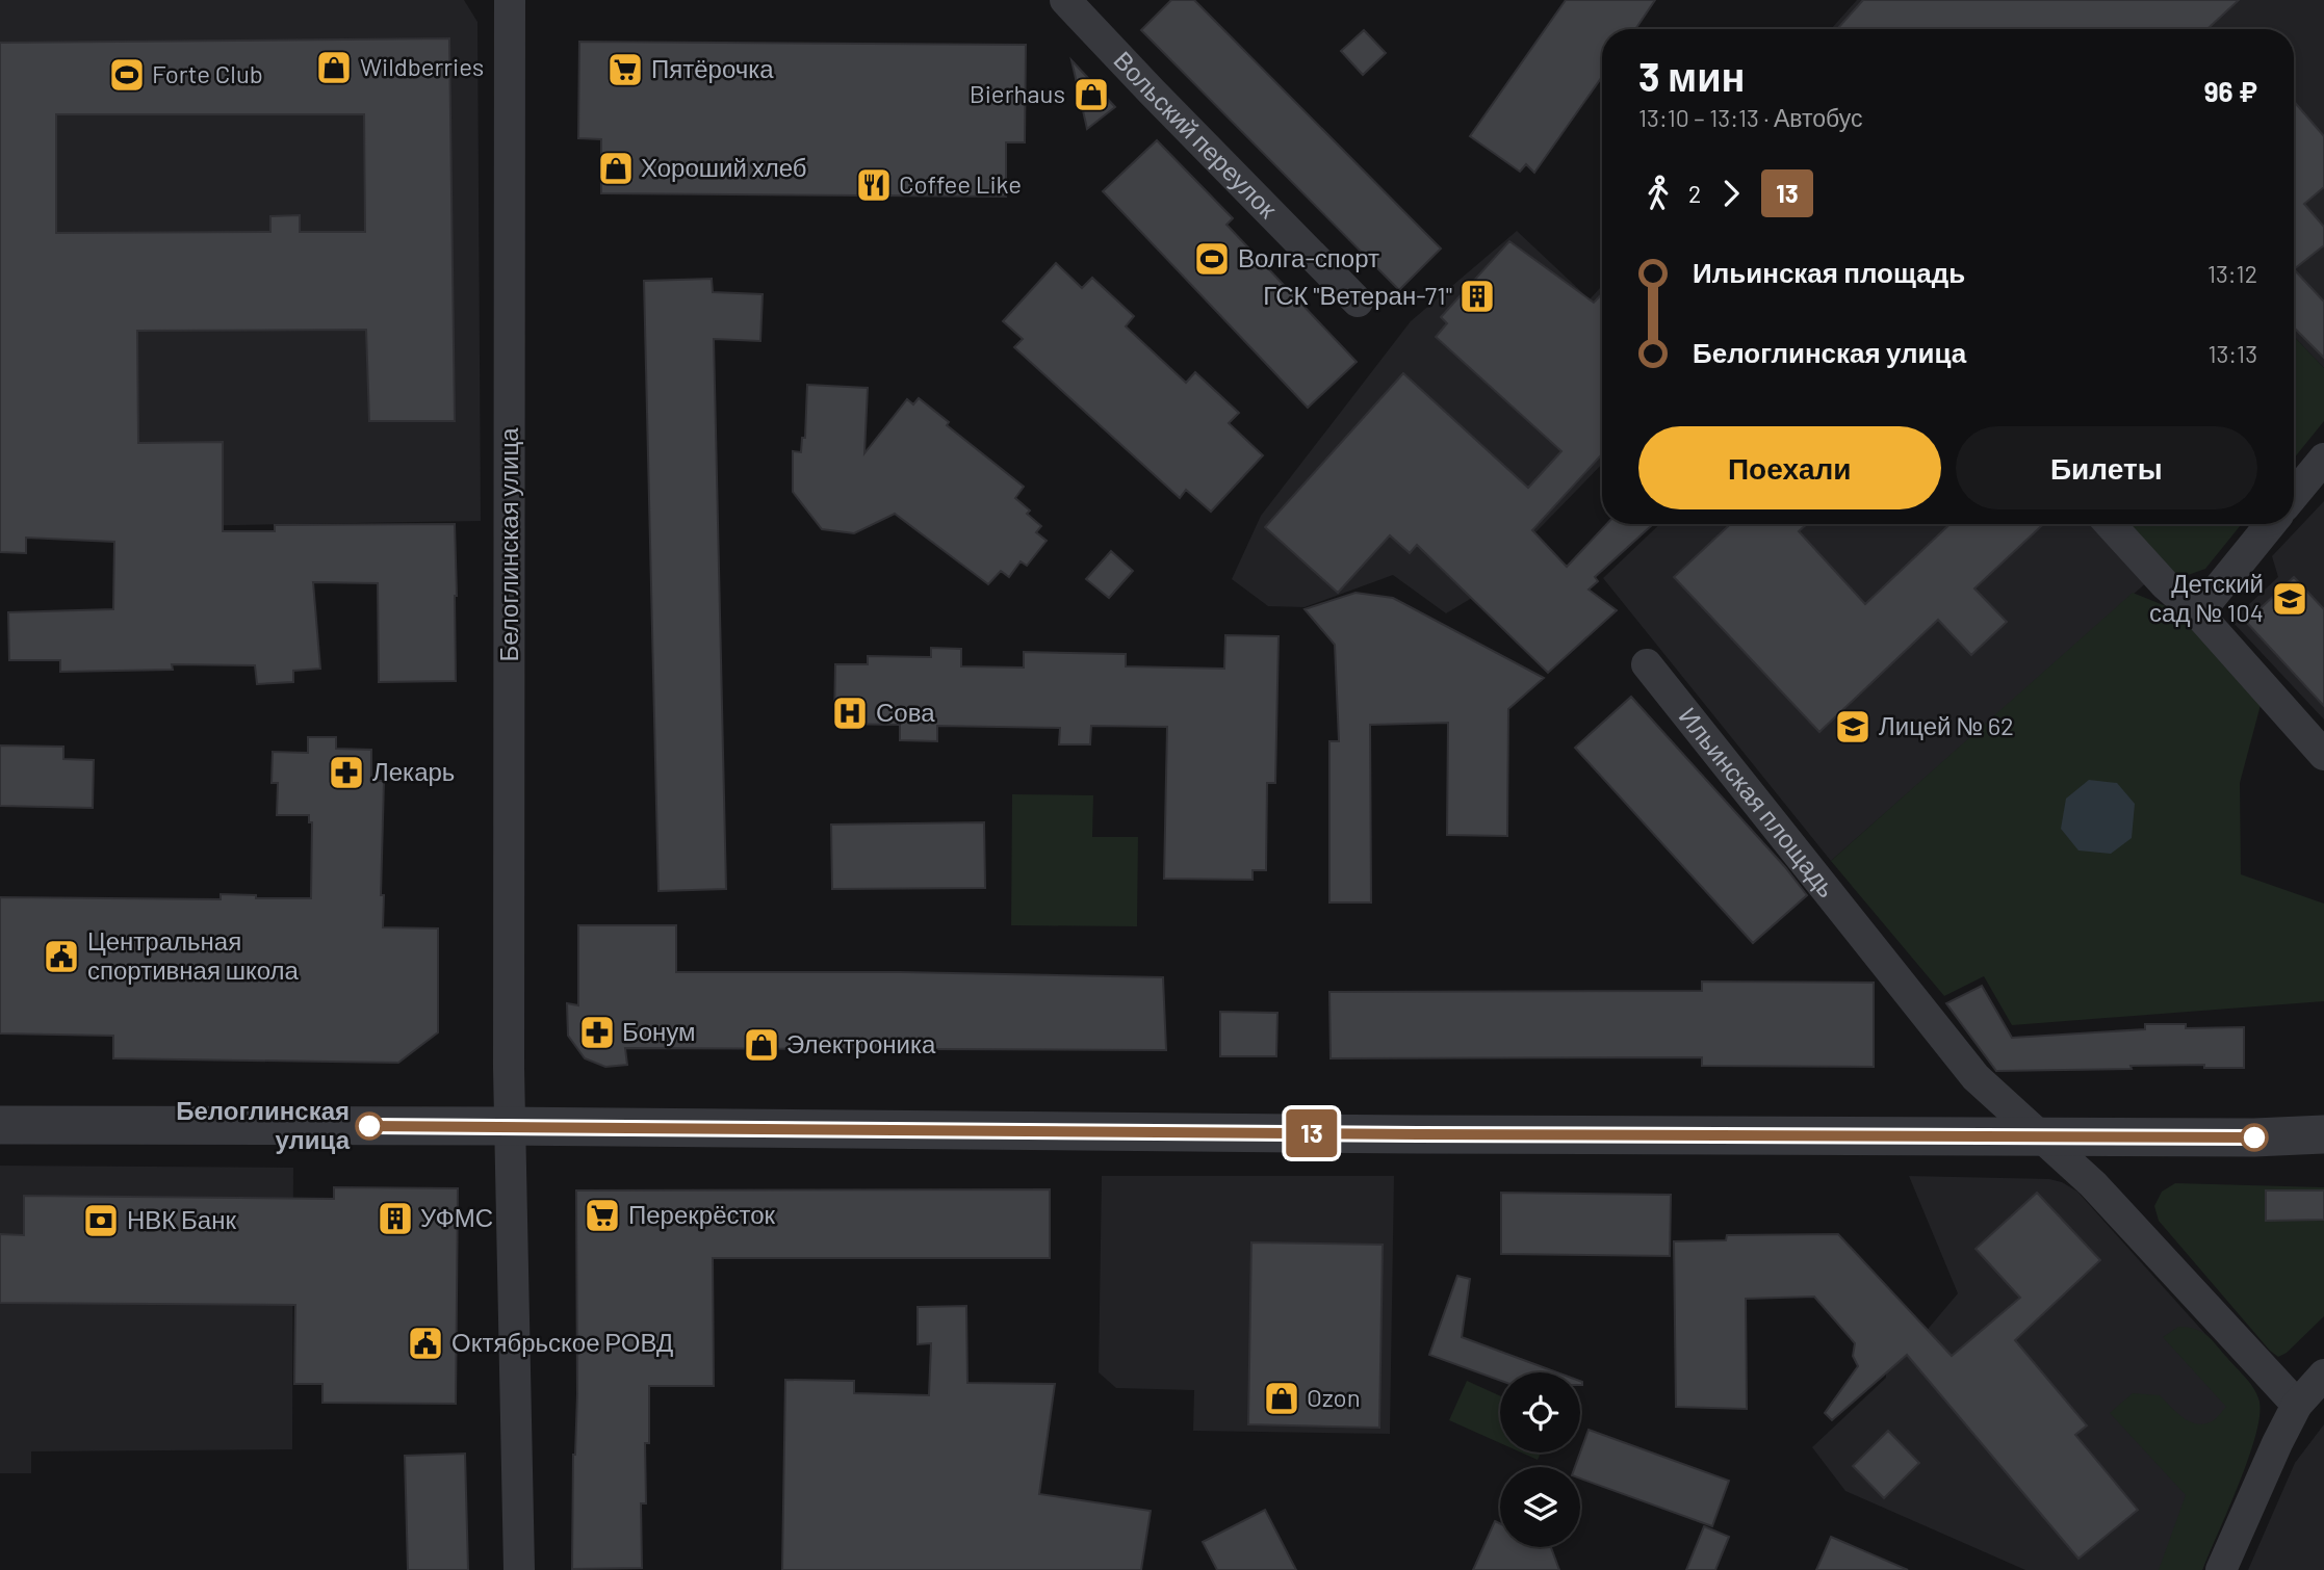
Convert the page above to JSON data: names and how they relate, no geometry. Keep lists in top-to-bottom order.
{
  "streets": {
    "street": ["Вольский переулок", "Белоглинская улица", "Ильинская площадь"]
  },
  "places": {
    "shop": [
      "Wildberries",
      "Bierhaus",
      "Хороший хлеб",
      "Электроника",
      "Ozon"
    ],
    "supermarket": ["Пятёрочка", "Перекрёсток"],
    "sports": ["Forte Club", "Волга-спорт"],
    "restaurant": ["Coffee Like"],
    "building": ["ГСК \"Ветеран-71\"", "УФМС"],
    "school or university": ["Детский сад № 104", "Лицей № 62"],
    "hospital": ["Сова"],
    "pharmacy": ["Лекарь", "Бонум"],
    "public building": ["Центральная спортивная школа", "Октябрьское РОВД"],
    "other": ["Белоглинская улица"],
    "bank": ["НВК Банк"]
  },
  "lines": ["bus line 13"],
  "page": {
    "on_map": "13",
    "heading": ["3 мин", "13:10 – 13:13 · Автобус", "96 ₽"],
    "legs": ["2", "13"],
    "list": [
      {
        "name": "Ильинская площадь",
        "value": "13:12"
      },
      {
        "name": "Белоглинская улица",
        "value": "13:13"
      }
    ],
    "buttons": ["Поехали", "Билеты"]
  }
}
